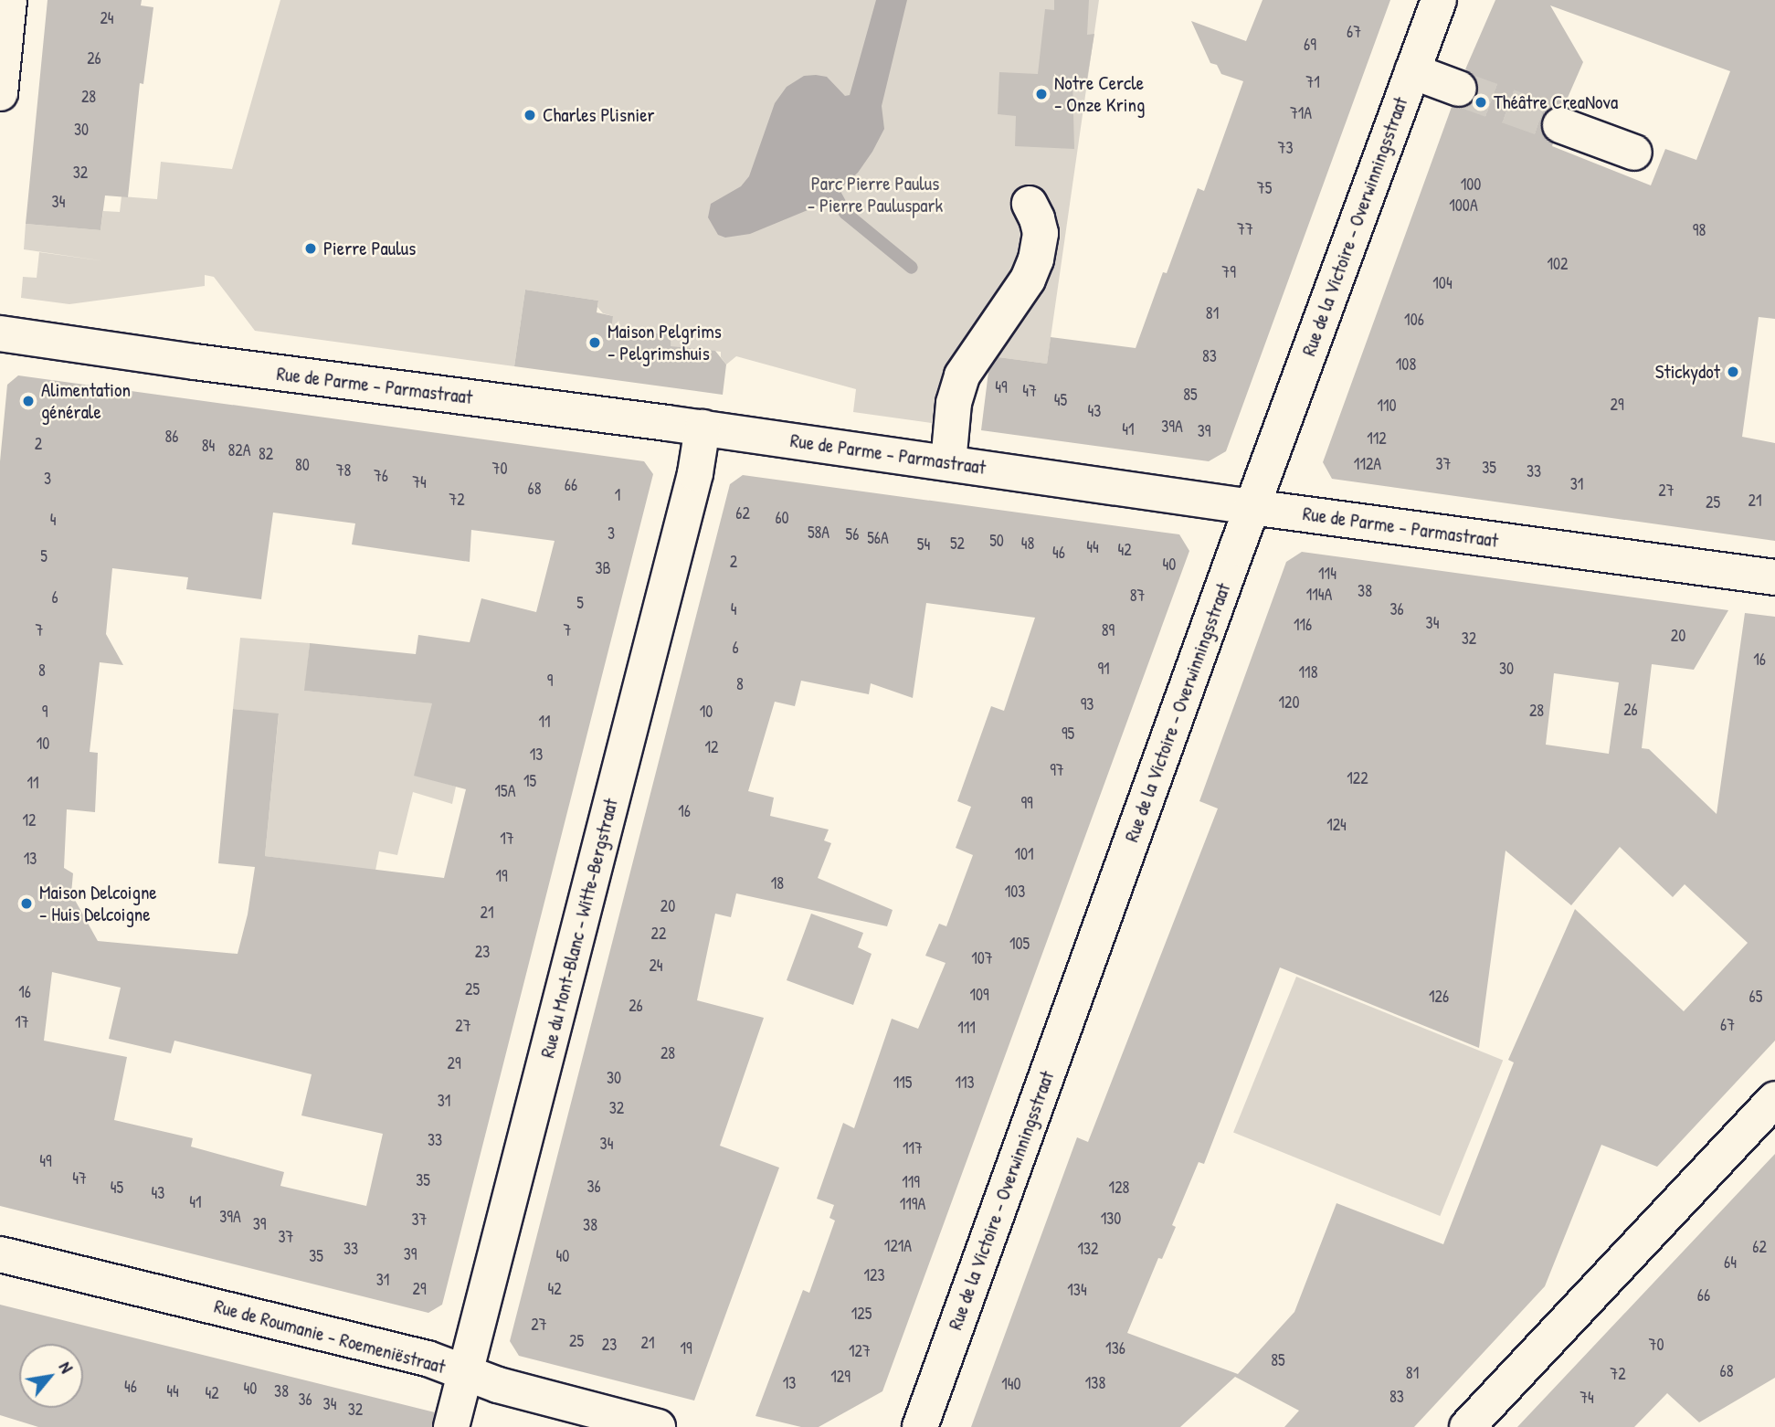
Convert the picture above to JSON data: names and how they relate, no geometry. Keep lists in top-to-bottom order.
{
  "streets": {
    "street": [
      "Rue de la Victoire - Overwinningsstraat",
      "Rue de Parme - Parmastraat",
      "Rue du Mont-Blanc - Witte-Bergstraat",
      "Rue de Roumanie - Roemeniëstraat"
    ]
  },
  "crossings": [
    ["Rue de la Victoire - Overwinningsstraat", "Rue de Parme - Parmastraat"],
    ["Rue de Parme - Parmastraat", "Rue du Mont-Blanc - Witte-Bergstraat"],
    ["Rue du Mont-Blanc - Witte-Bergstraat", "Rue de Roumanie - Roemeniëstraat"]
  ],
  "parks": ["Parc Pierre Paulus - Pierre Pauluspark"],
  "places": [
    "Notre Cercle - Onze Kring",
    "Théâtre CreaNova",
    "Charles Plisnier",
    "Pierre Paulus",
    "Maison Pelgrims - Pelgrimshuis",
    "Stickydot",
    "Alimentation générale",
    "Maison Delcoigne - Huis Delcoigne"
  ],
  "house_numbers": [
    "24",
    "67",
    "69",
    "26",
    "71",
    "28",
    "71A",
    "30",
    "73",
    "32",
    "100",
    "75",
    "34",
    "100A",
    "77",
    "98",
    "102",
    "79",
    "104",
    "81",
    "106",
    "83",
    "108",
    "49",
    "47",
    "85",
    "45",
    "29",
    "110",
    "43",
    "39A",
    "41",
    "39",
    "86",
    "112",
    "2",
    "84",
    "82A",
    "82",
    "112A",
    "37",
    "80",
    "35",
    "70",
    "78",
    "33",
    "76",
    "3",
    "74",
    "31",
    "66",
    "68",
    "27",
    "1",
    "72",
    "21",
    "25",
    "62",
    "60",
    "4",
    "58A",
    "3",
    "56",
    "56A",
    "50",
    "52",
    "48",
    "54",
    "44",
    "42",
    "46",
    "5",
    "2",
    "40",
    "3B",
    "114",
    "38",
    "114A",
    "87",
    "6",
    "5",
    "4",
    "36",
    "34",
    "116",
    "7",
    "7",
    "89",
    "20",
    "32",
    "6",
    "16",
    "91",
    "30",
    "8",
    "118",
    "9",
    "8",
    "120",
    "93",
    "26",
    "28",
    "9",
    "10",
    "11",
    "95",
    "10",
    "12",
    "13",
    "97",
    "122",
    "15",
    "11",
    "15A",
    "99",
    "16",
    "12",
    "124",
    "17",
    "101",
    "13",
    "19",
    "18",
    "103",
    "20",
    "21",
    "22",
    "105",
    "23",
    "107",
    "24",
    "25",
    "16",
    "109",
    "126",
    "65",
    "26",
    "17",
    "67",
    "27",
    "111",
    "28",
    "29",
    "30",
    "115",
    "113",
    "31",
    "32",
    "33",
    "34",
    "117",
    "49",
    "47",
    "35",
    "119",
    "36",
    "45",
    "128",
    "43",
    "41",
    "119A",
    "39A",
    "130",
    "37",
    "39",
    "38",
    "37",
    "121A",
    "62",
    "33",
    "132",
    "39",
    "35",
    "40",
    "64",
    "123",
    "31",
    "29",
    "42",
    "134",
    "66",
    "125",
    "27",
    "25",
    "21",
    "23",
    "70",
    "19",
    "136",
    "127",
    "85",
    "68",
    "81",
    "72",
    "129",
    "13",
    "138",
    "140",
    "46",
    "40",
    "44",
    "38",
    "42",
    "83",
    "74",
    "36",
    "34",
    "32"
  ],
  "north": "top right"
}
